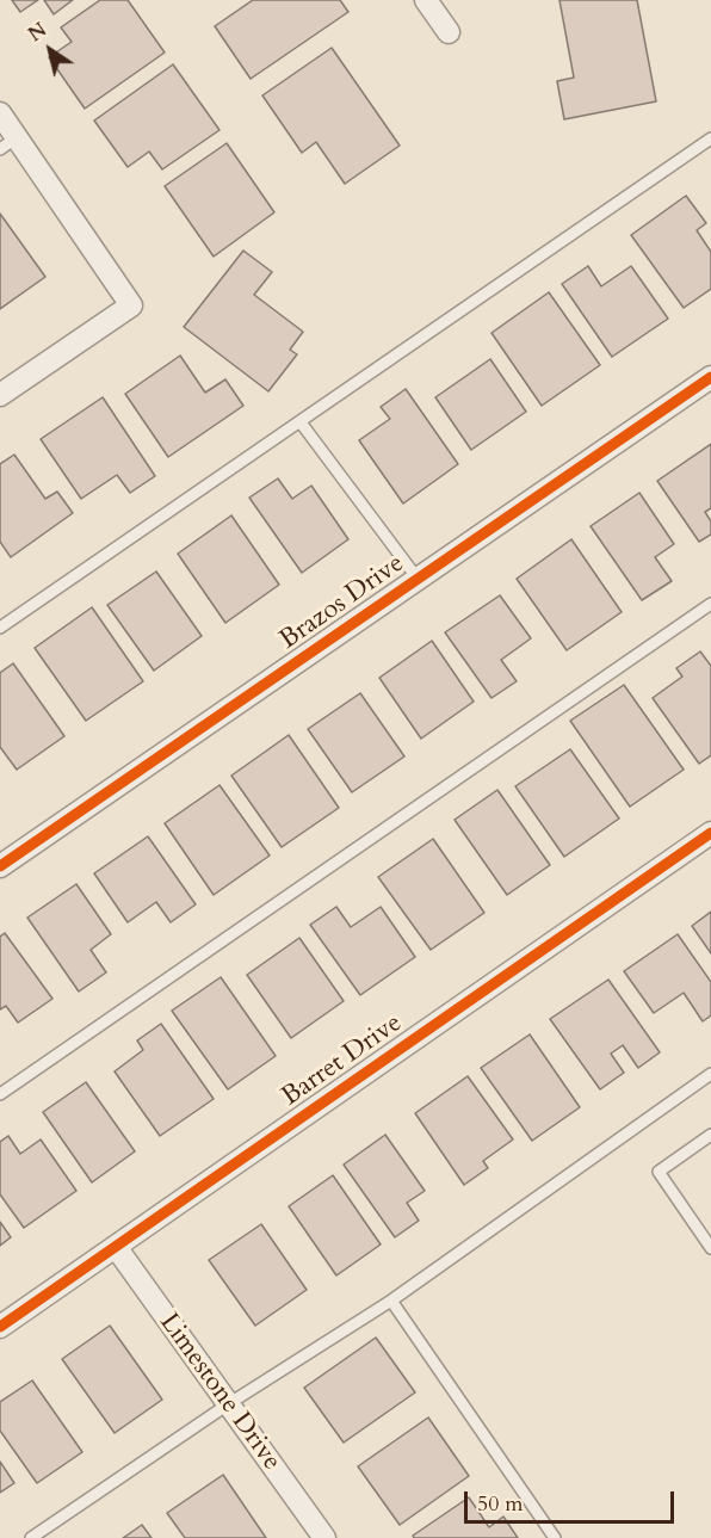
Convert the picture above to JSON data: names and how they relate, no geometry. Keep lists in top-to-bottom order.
{
  "streets": {
    "street": ["Brazos Drive", "Barret Drive", "Limestone Drive"]
  },
  "crossings": [
    ["Barret Drive", "Limestone Drive"]
  ],
  "scale_bar": "50 m",
  "north": "top left"
}
